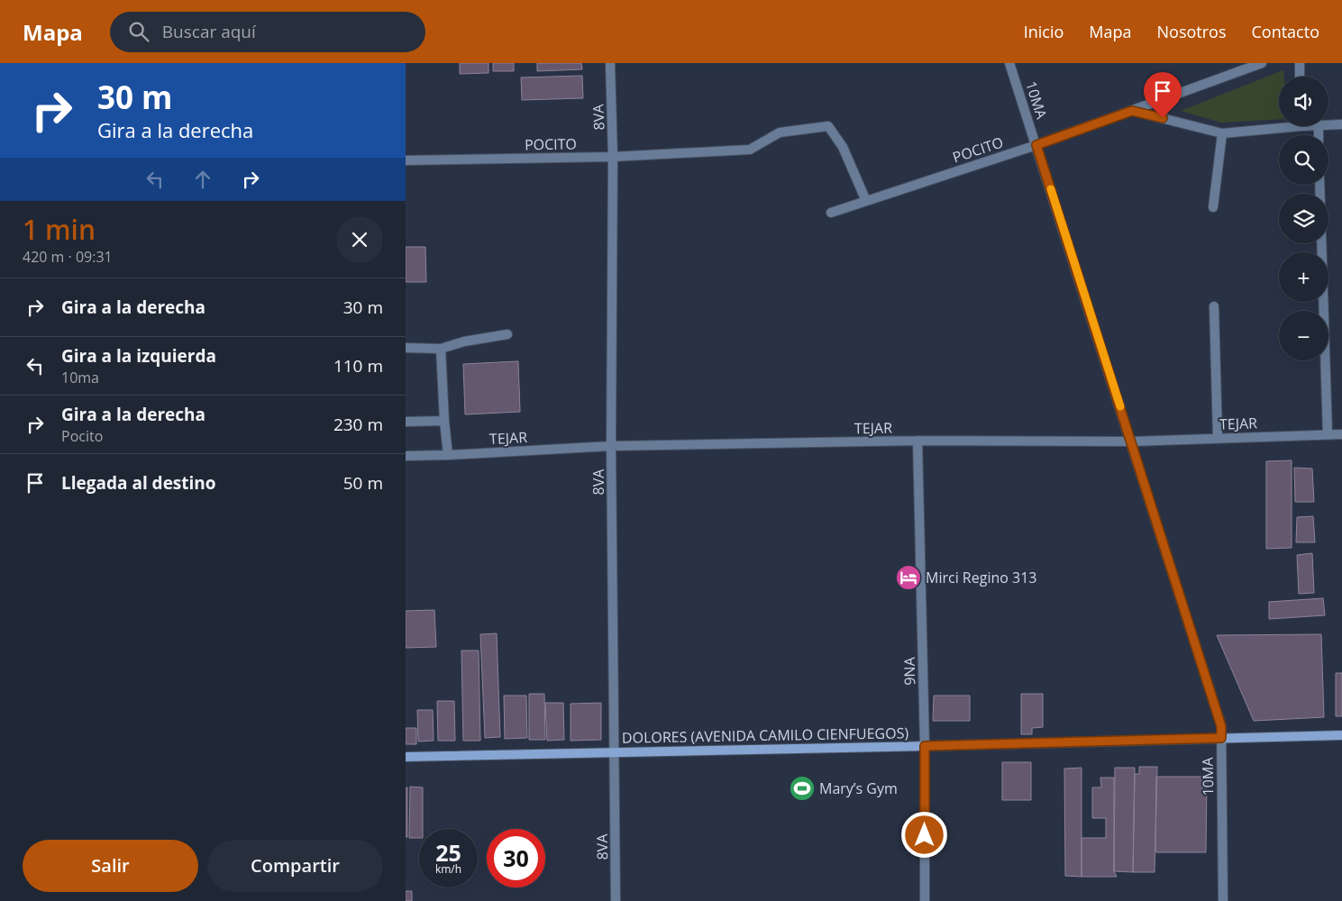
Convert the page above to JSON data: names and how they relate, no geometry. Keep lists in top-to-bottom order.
{
  "streets": {
    "main road": ["DOLORES (AVENIDA CAMILO CIENFUEGOS)"],
    "street": [
      "10MA",
      "8VA",
      "POCITO",
      "TEJAR",
      "9NA"
    ]
  },
  "crossings": [
    ["10MA", "POCITO"],
    ["10MA", "TEJAR"],
    ["10MA", "DOLORES (AVENIDA CAMILO CIENFUEGOS)"],
    ["8VA", "POCITO"],
    ["8VA", "TEJAR"],
    ["8VA", "DOLORES (AVENIDA CAMILO CIENFUEGOS)"],
    ["TEJAR", "9NA"],
    ["9NA", "DOLORES (AVENIDA CAMILO CIENFUEGOS)"]
  ],
  "places": {
    "hotel": ["Mirci Regino 313"],
    "sports": ["Mary’s Gym"]
  },
  "page": {
    "header": "Mapa",
    "search": "Buscar aquí",
    "nav": [
      "Inicio",
      "Mapa",
      "Nosotros",
      "Contacto"
    ],
    "turn": ["30 m", "Gira a la derecha"],
    "map_buttons": ["+", "−"],
    "heading": ["1 min", "420 m · 09:31"],
    "list": [
      {
        "name": "Gira a la derecha",
        "value": "30 m"
      },
      {
        "name": "Gira a la izquierda",
        "note": "10ma",
        "value": "110 m"
      },
      {
        "name": "Gira a la derecha",
        "note": "Pocito",
        "value": "230 m"
      },
      {
        "name": "Llegada al destino",
        "value": "50 m"
      }
    ],
    "speed": "25 km/h",
    "limit": "30",
    "buttons": ["Salir", "Compartir"]
  }
}
